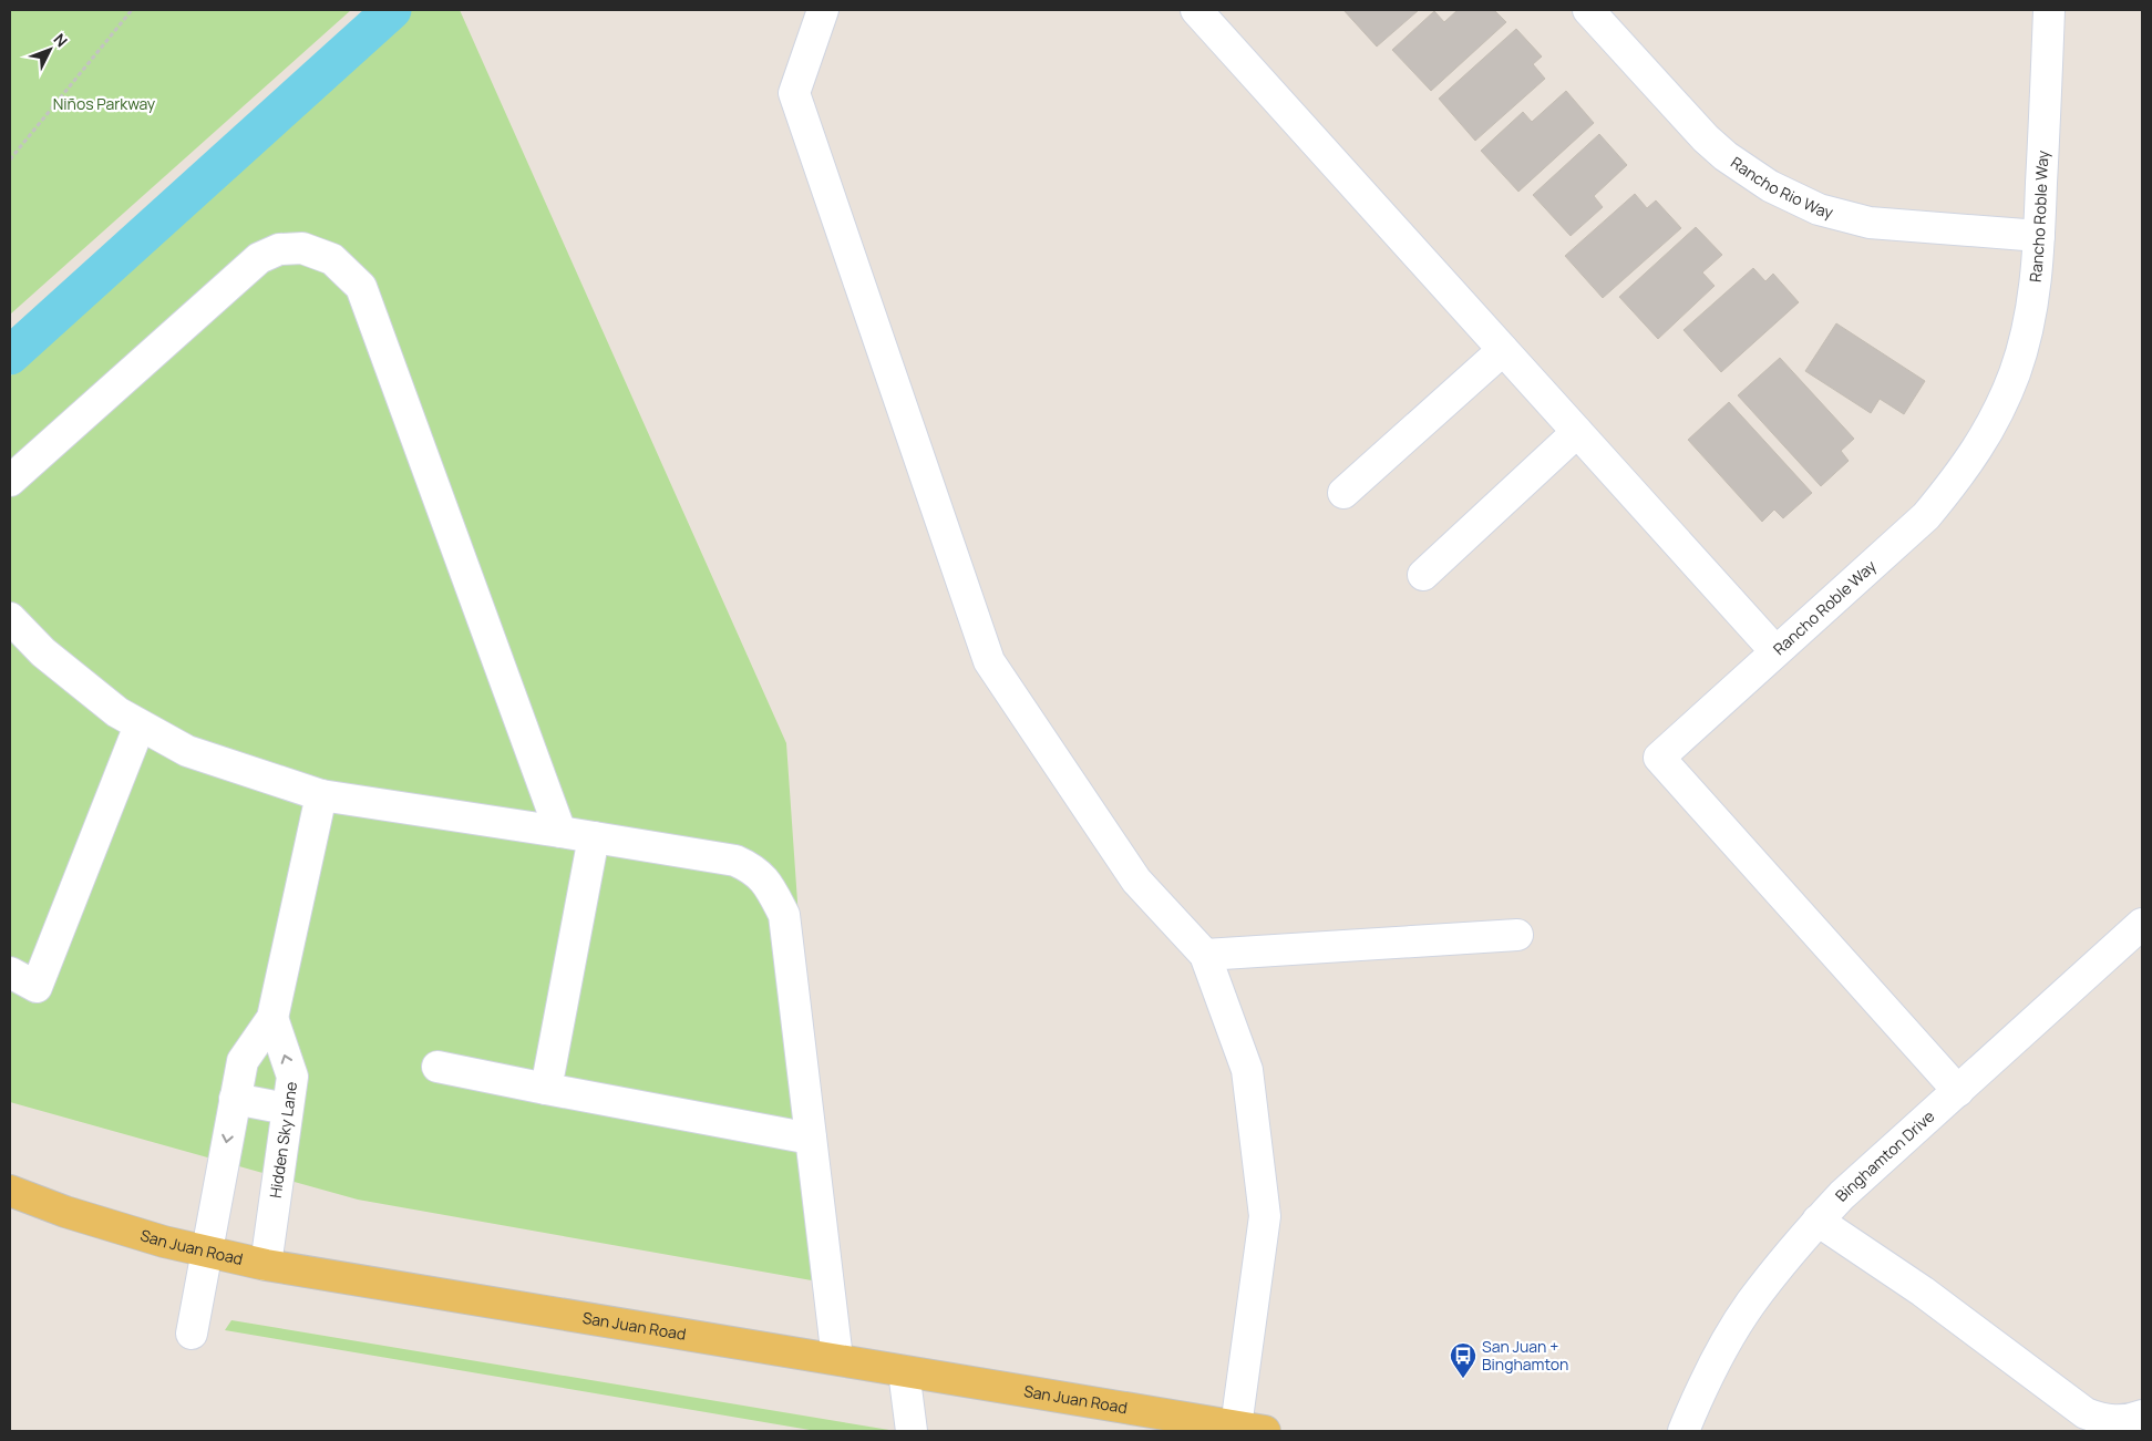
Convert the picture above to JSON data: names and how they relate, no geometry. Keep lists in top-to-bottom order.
{
  "streets": {
    "main road": ["San Juan Road"],
    "street": [
      "Rancho Rio Way",
      "Rancho Roble Way",
      "Hidden Sky Lane",
      "Binghamton Drive"
    ]
  },
  "crossings": [
    ["Rancho Rio Way", "Rancho Roble Way"],
    ["Rancho Roble Way", "Binghamton Drive"],
    ["Hidden Sky Lane", "San Juan Road"]
  ],
  "parks": ["Niños Parkway"],
  "places": {
    "bus stop": ["San Juan + Binghamton"]
  },
  "north": "top right"
}
